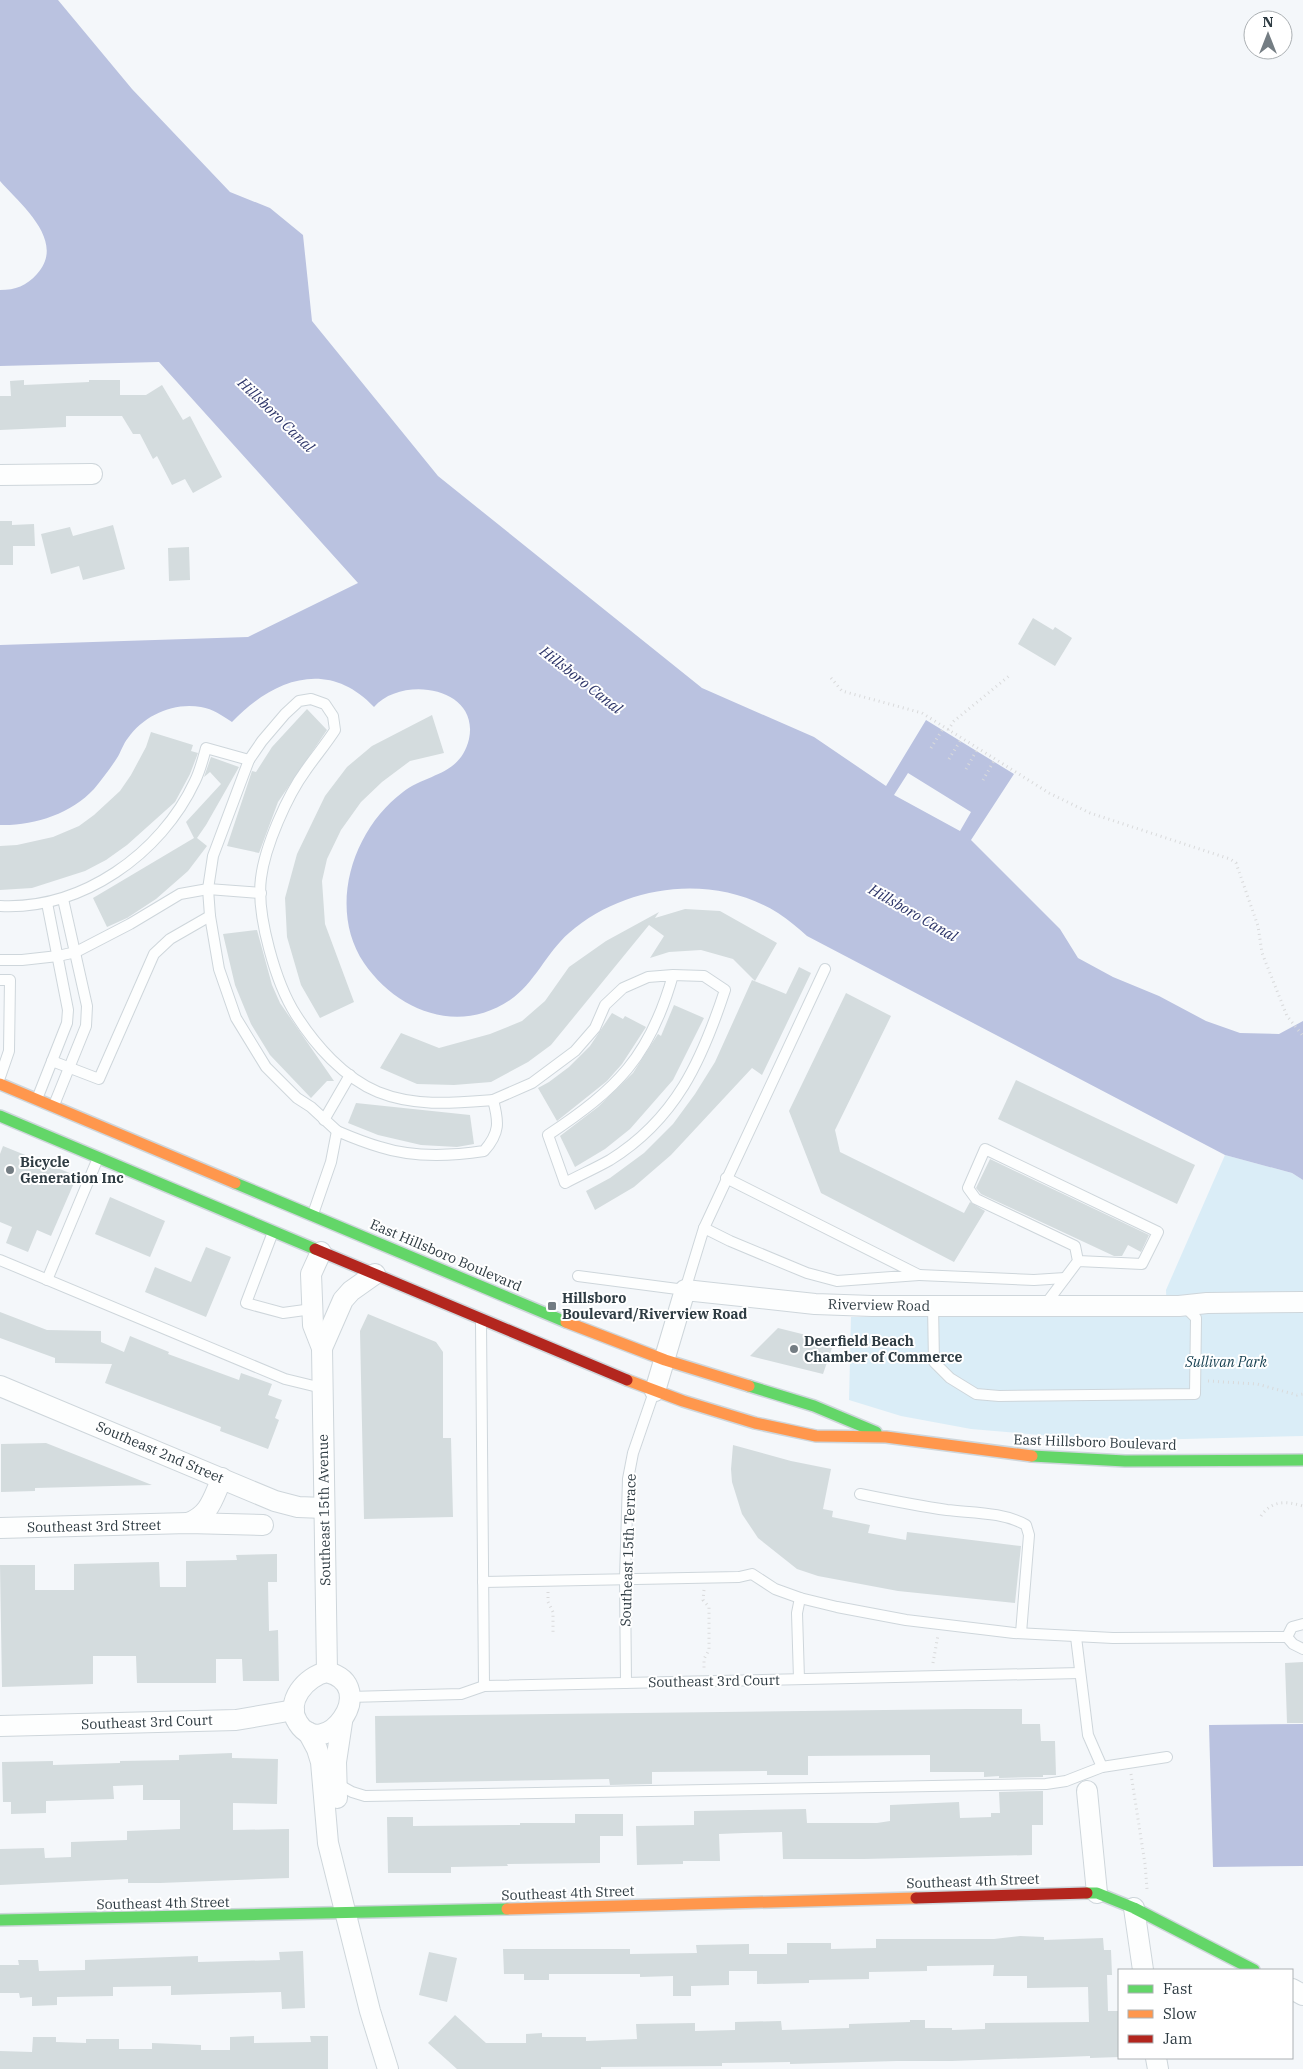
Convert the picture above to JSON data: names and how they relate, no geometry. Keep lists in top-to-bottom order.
{
  "streets": {
    "main road": ["East Hillsboro Boulevard", "Southeast 4th Street"],
    "street": [
      "Riverview Road",
      "Southeast 2nd Street",
      "Southeast 15th Avenue",
      "Southeast 3rd Street",
      "Southeast 3rd Court"
    ],
    "lane": ["Southeast 15th Terrace"]
  },
  "crossings": [
    ["East Hillsboro Boulevard", "Southeast 15th Avenue"],
    ["East Hillsboro Boulevard", "Southeast 15th Terrace"],
    ["Southeast 2nd Street", "Southeast 15th Avenue"],
    ["Southeast 15th Avenue", "Southeast 3rd Court"],
    ["Southeast 15th Terrace", "Southeast 3rd Court"]
  ],
  "water": ["Hillsboro Canal"],
  "parks": ["Sullivan Park"],
  "places": {
    "other": ["Bicycle Generation Inc", "Deerfield Beach Chamber of Commerce"],
    "transit": ["Hillsboro Boulevard/Riverview Road"]
  },
  "legend": ["Fast", "Slow", "Jam"],
  "north": "top"
}
